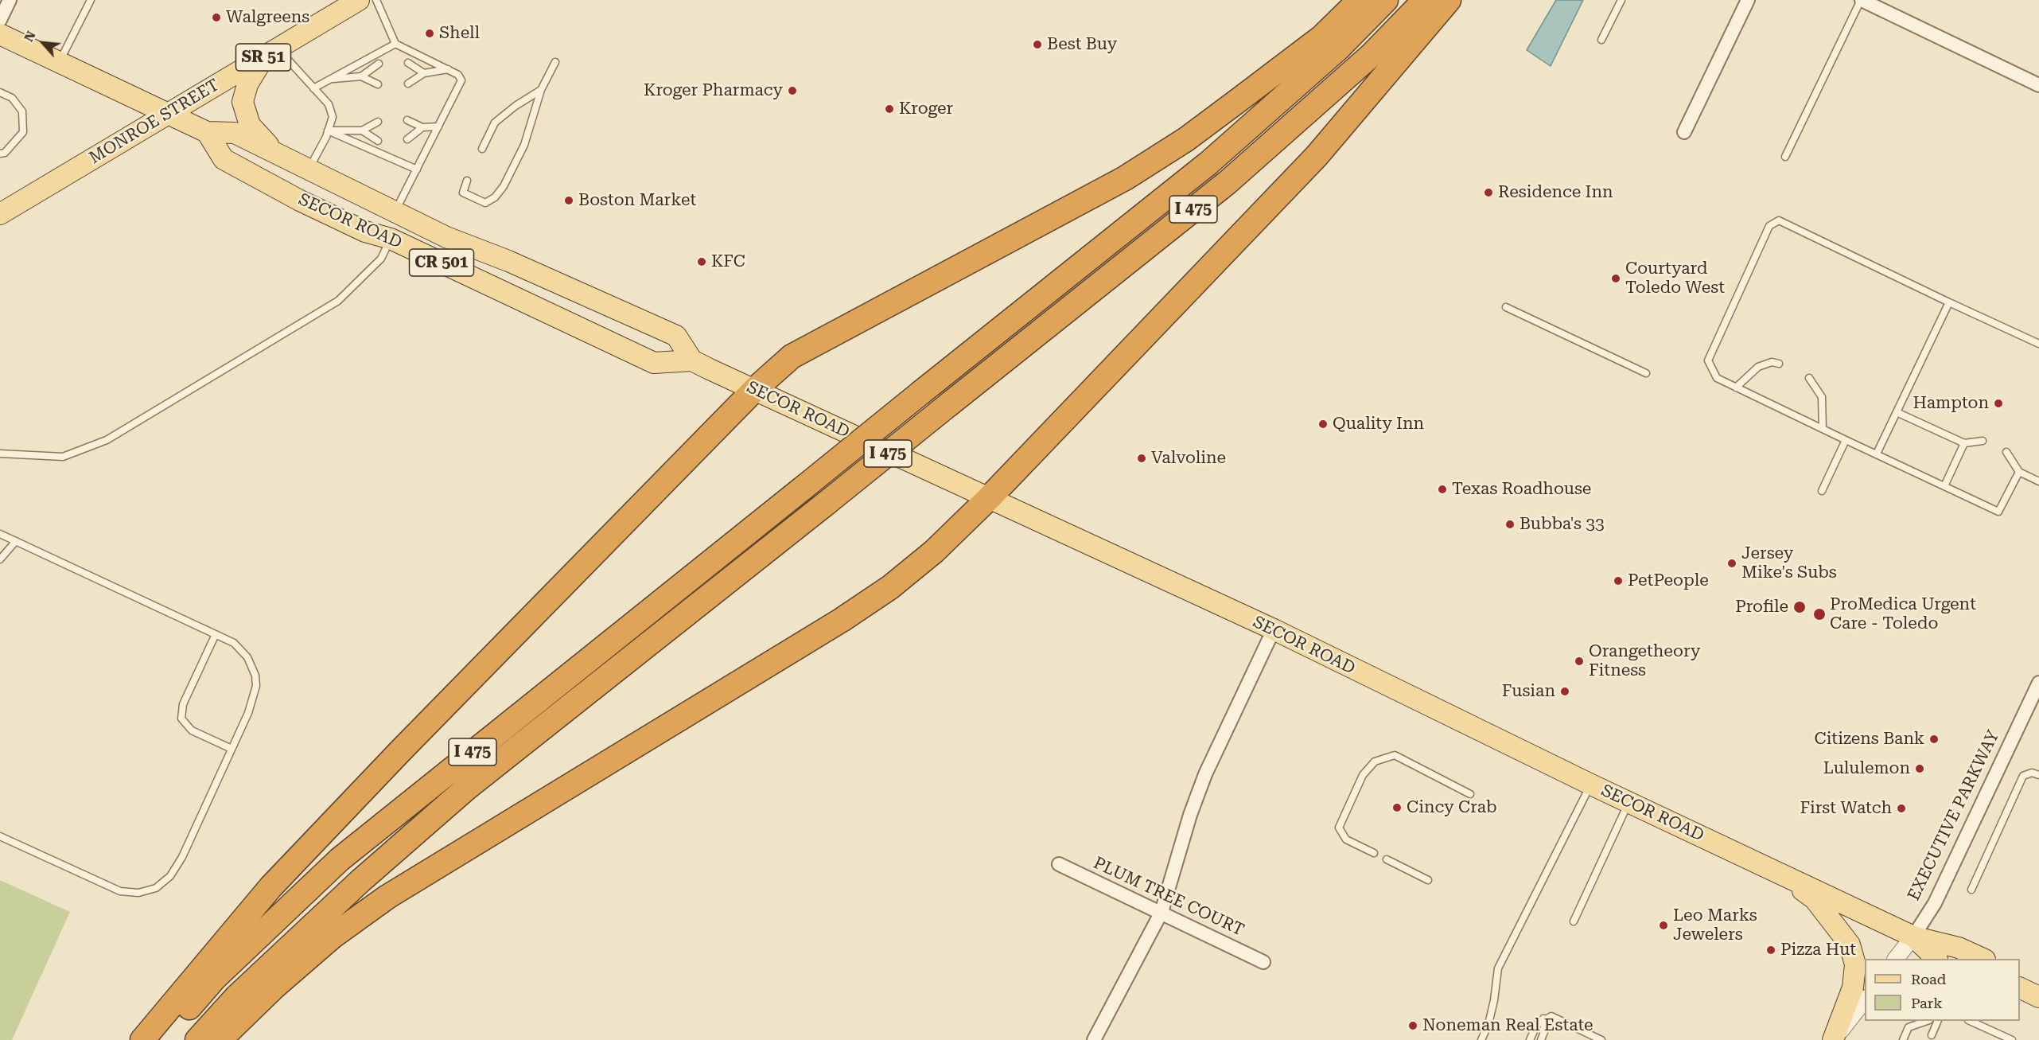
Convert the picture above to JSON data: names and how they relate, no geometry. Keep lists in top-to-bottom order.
{
  "streets": {
    "highway": ["I 475"],
    "main road": [
      "SR 51",
      "MONROE STREET",
      "SECOR ROAD",
      "CR 501"
    ],
    "street": ["EXECUTIVE PARKWAY", "PLUM TREE COURT"]
  },
  "crossings": [
    ["MONROE STREET", "SECOR ROAD"],
    ["SECOR ROAD", "EXECUTIVE PARKWAY"]
  ],
  "places": [
    "Walgreens",
    "Shell",
    "Best Buy",
    "Kroger Pharmacy",
    "Kroger",
    "Residence Inn",
    "Boston Market",
    "KFC",
    "Courtyard Toledo West",
    "Hampton",
    "Quality Inn",
    "Valvoline",
    "Texas Roadhouse",
    "Bubba's 33",
    "Jersey Mike's Subs",
    "PetPeople",
    "Profile",
    "ProMedica Urgent Care - Toledo",
    "Orangetheory Fitness",
    "Fusian",
    "Citizens Bank",
    "Lululemon",
    "Cincy Crab",
    "First Watch",
    "Leo Marks Jewelers",
    "Pizza Hut",
    "Noneman Real Estate"
  ],
  "legend": ["Road", "Park"],
  "north": "top left"
}
